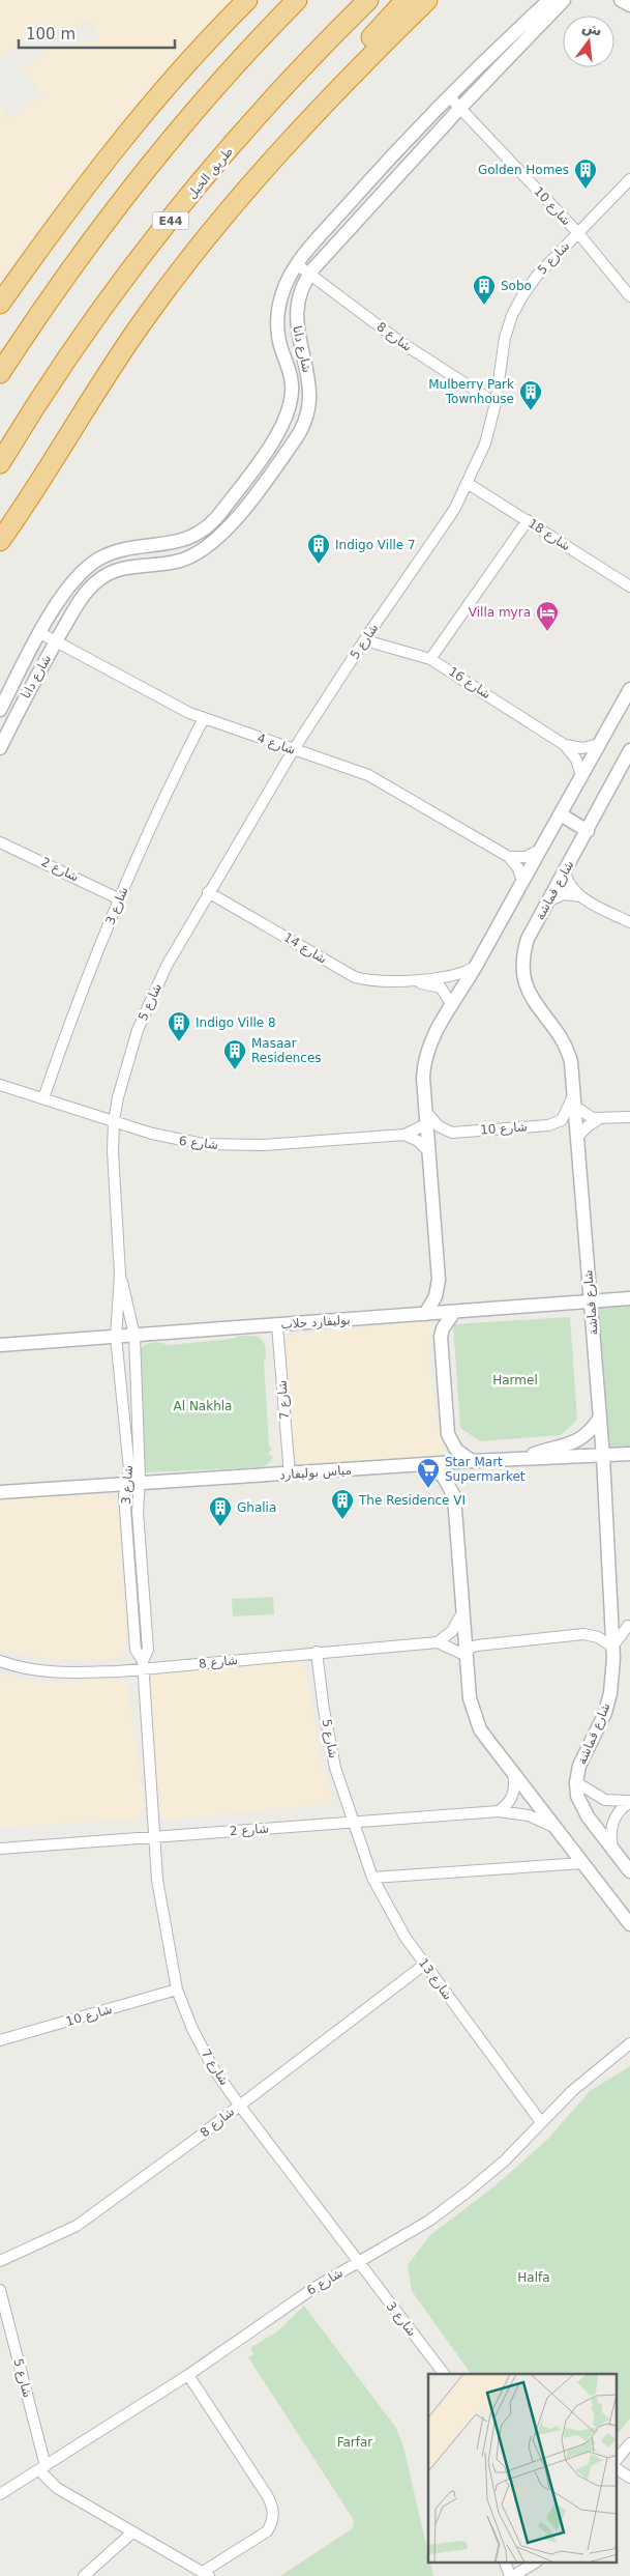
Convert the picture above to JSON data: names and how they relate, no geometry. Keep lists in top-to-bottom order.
{
  "streets": {
    "highway": ["طريق الخيل", "E44"],
    "street": [
      "شارع 10",
      "شارع 5",
      "شارع 8",
      "شارع دانا",
      "شارع 18",
      "شارع 16",
      "شارع 4",
      "شارع 2",
      "شارع قماشة",
      "شارع 3",
      "شارع 14",
      "شارع 6",
      "بوليفارد حلاب",
      "شارع 7",
      "مياس بوليفارد",
      "شارع 13"
    ]
  },
  "crossings": [
    ["شارع 10", "شارع 5"],
    ["شارع 10", "شارع دانا"],
    ["شارع 10", "شارع قماشة"],
    ["شارع 10", "شارع 6"],
    ["شارع 10", "شارع 7"],
    ["شارع 5", "شارع 8"],
    ["شارع 5", "شارع 18"],
    ["شارع 5", "شارع 16"],
    ["شارع 5", "شارع 4"],
    ["شارع 5", "شارع 2"],
    ["شارع 5", "شارع 3"],
    ["شارع 5", "شارع 14"],
    ["شارع 5", "شارع 6"],
    ["شارع 5", "شارع 13"],
    ["شارع 8", "شارع دانا"],
    ["شارع 8", "شارع 3"],
    ["شارع 8", "شارع 7"],
    ["شارع 8", "شارع 13"],
    ["شارع دانا", "شارع 4"],
    ["شارع 4", "شارع 3"],
    ["شارع 2", "شارع 3"],
    ["شارع 2", "شارع 7"],
    ["شارع 2", "شارع 13"],
    ["شارع قماشة", "بوليفارد حلاب"],
    ["شارع قماشة", "مياس بوليفارد"],
    ["شارع 3", "شارع 6"],
    ["شارع 3", "بوليفارد حلاب"],
    ["شارع 3", "شارع 7"],
    ["شارع 3", "مياس بوليفارد"],
    ["شارع 6", "شارع 7"],
    ["شارع 6", "شارع 13"],
    ["بوليفارد حلاب", "شارع 7"],
    ["بوليفارد حلاب", "مياس بوليفارد"],
    ["شارع 7", "مياس بوليفارد"]
  ],
  "parks": [
    "Harmel",
    "Al Nakhla",
    "Halfa",
    "Farfar"
  ],
  "places": {
    "building": [
      "Golden Homes",
      "Sobo",
      "Mulberry Park Townhouse",
      "Indigo Ville 7",
      "Indigo Ville 8",
      "Masaar Residences",
      "The Residence VI",
      "Ghalia"
    ],
    "hotel": ["Villa myra"],
    "supermarket": ["Star Mart Supermarket"]
  },
  "scale_bar": "100 m",
  "north": "top"
}
